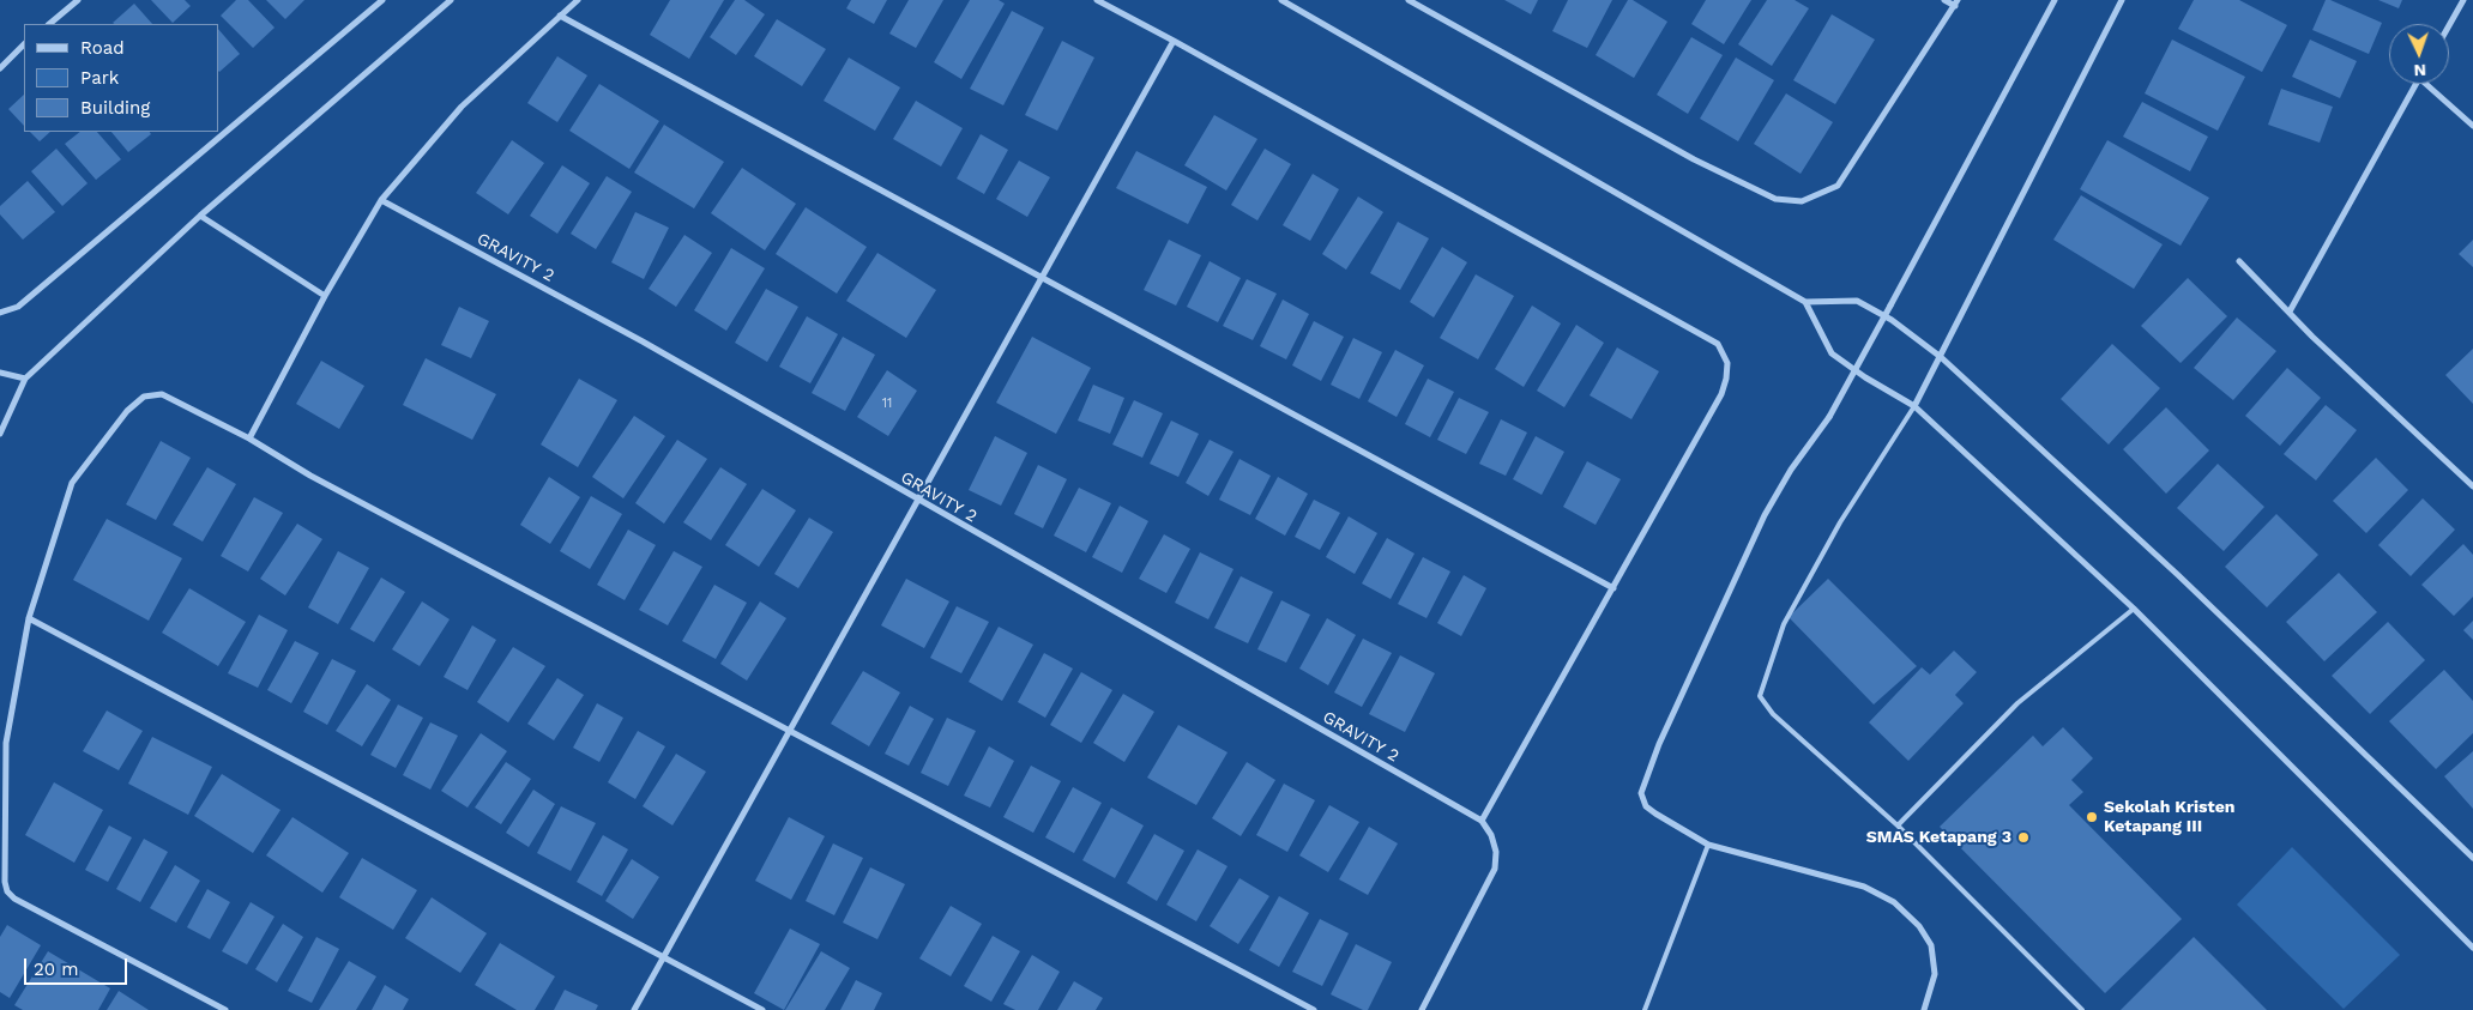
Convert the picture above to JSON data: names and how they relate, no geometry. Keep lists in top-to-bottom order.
{
  "streets": {
    "street": ["GRAVITY 2"]
  },
  "places": ["Sekolah Kristen Ketapang III", "SMAS Ketapang 3"],
  "house_numbers": ["11"],
  "legend": ["Road", "Park", "Building"],
  "scale_bar": "20 m",
  "north": "bottom"
}
